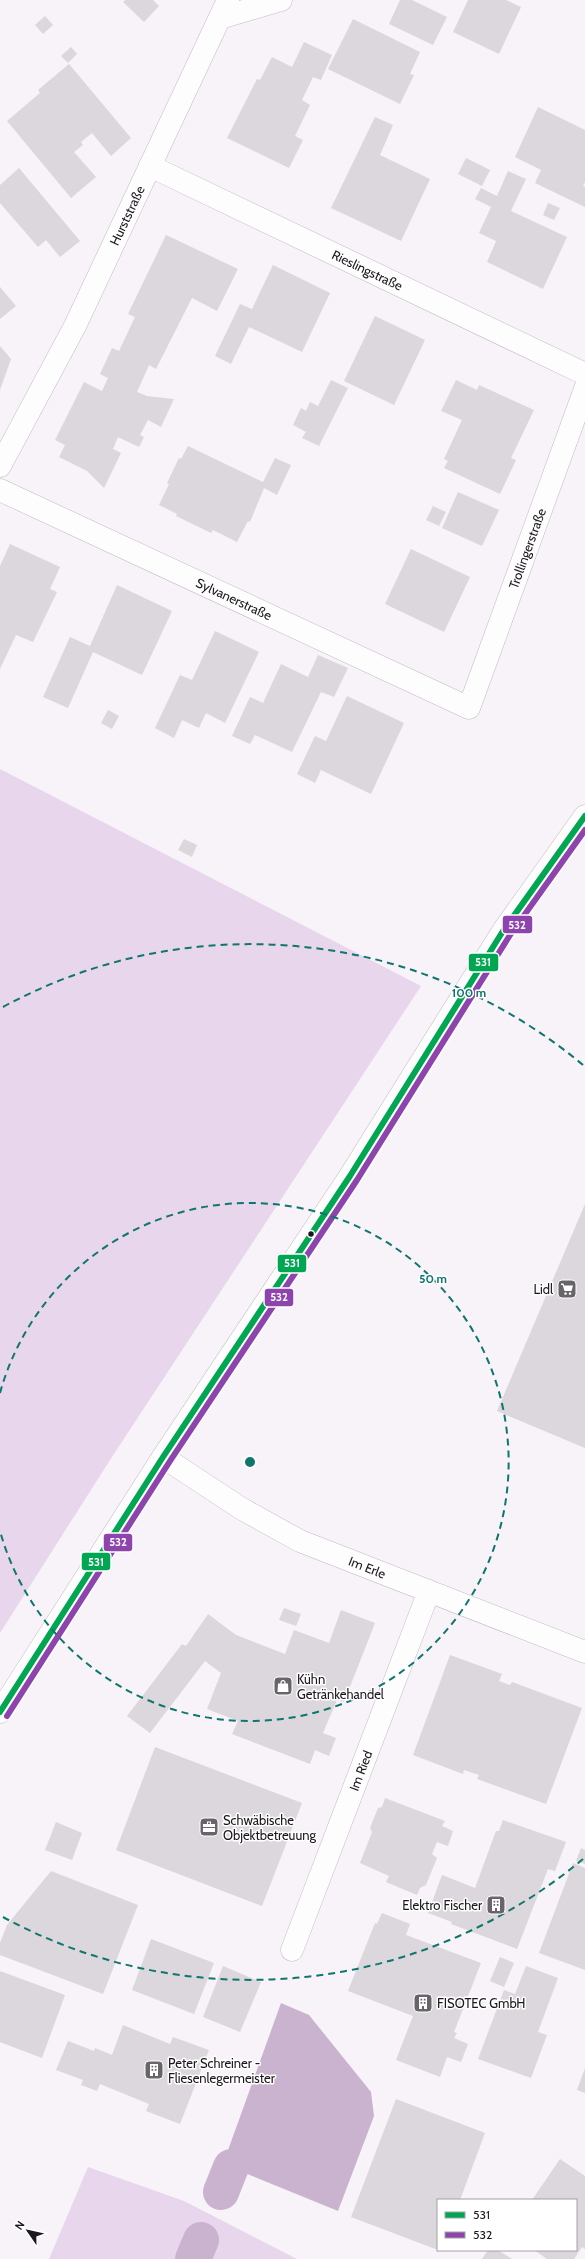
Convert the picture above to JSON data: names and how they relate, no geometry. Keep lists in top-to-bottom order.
{
  "streets": {
    "street": [
      "Hurststraße",
      "Rieslingstraße",
      "Trollingerstraße",
      "Sylvanerstraße",
      "Im Erle",
      "Im Ried"
    ]
  },
  "crossings": [
    ["Hurststraße", "Rieslingstraße"],
    ["Trollingerstraße", "Sylvanerstraße"],
    ["Im Erle", "Im Ried"]
  ],
  "places": {
    "supermarket": ["Lidl"],
    "shop": ["Kühn Getränkehandel"],
    "office": ["Schwäbische Objektbetreuung"],
    "building": ["Elektro Fischer", "FISOTEC GmbH", "Peter Schreiner - Fliesenlegermeister"]
  },
  "lines": ["transit line 531", "transit line 532"],
  "legend": ["531", "532"],
  "north": "top left",
  "rings": ["100 m", "50 m"]
}
